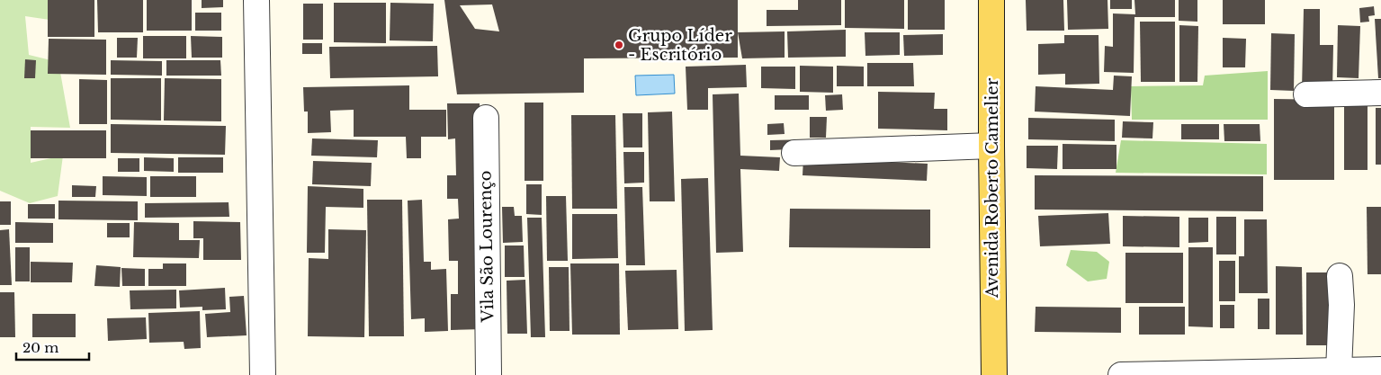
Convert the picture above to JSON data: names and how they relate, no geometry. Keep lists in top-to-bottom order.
{
  "streets": {
    "main road": ["Avenida Roberto Camelier"],
    "street": ["Vila São Lourenço"]
  },
  "places": ["Grupo Líder - Escritório"],
  "scale_bar": "20 m"
}
